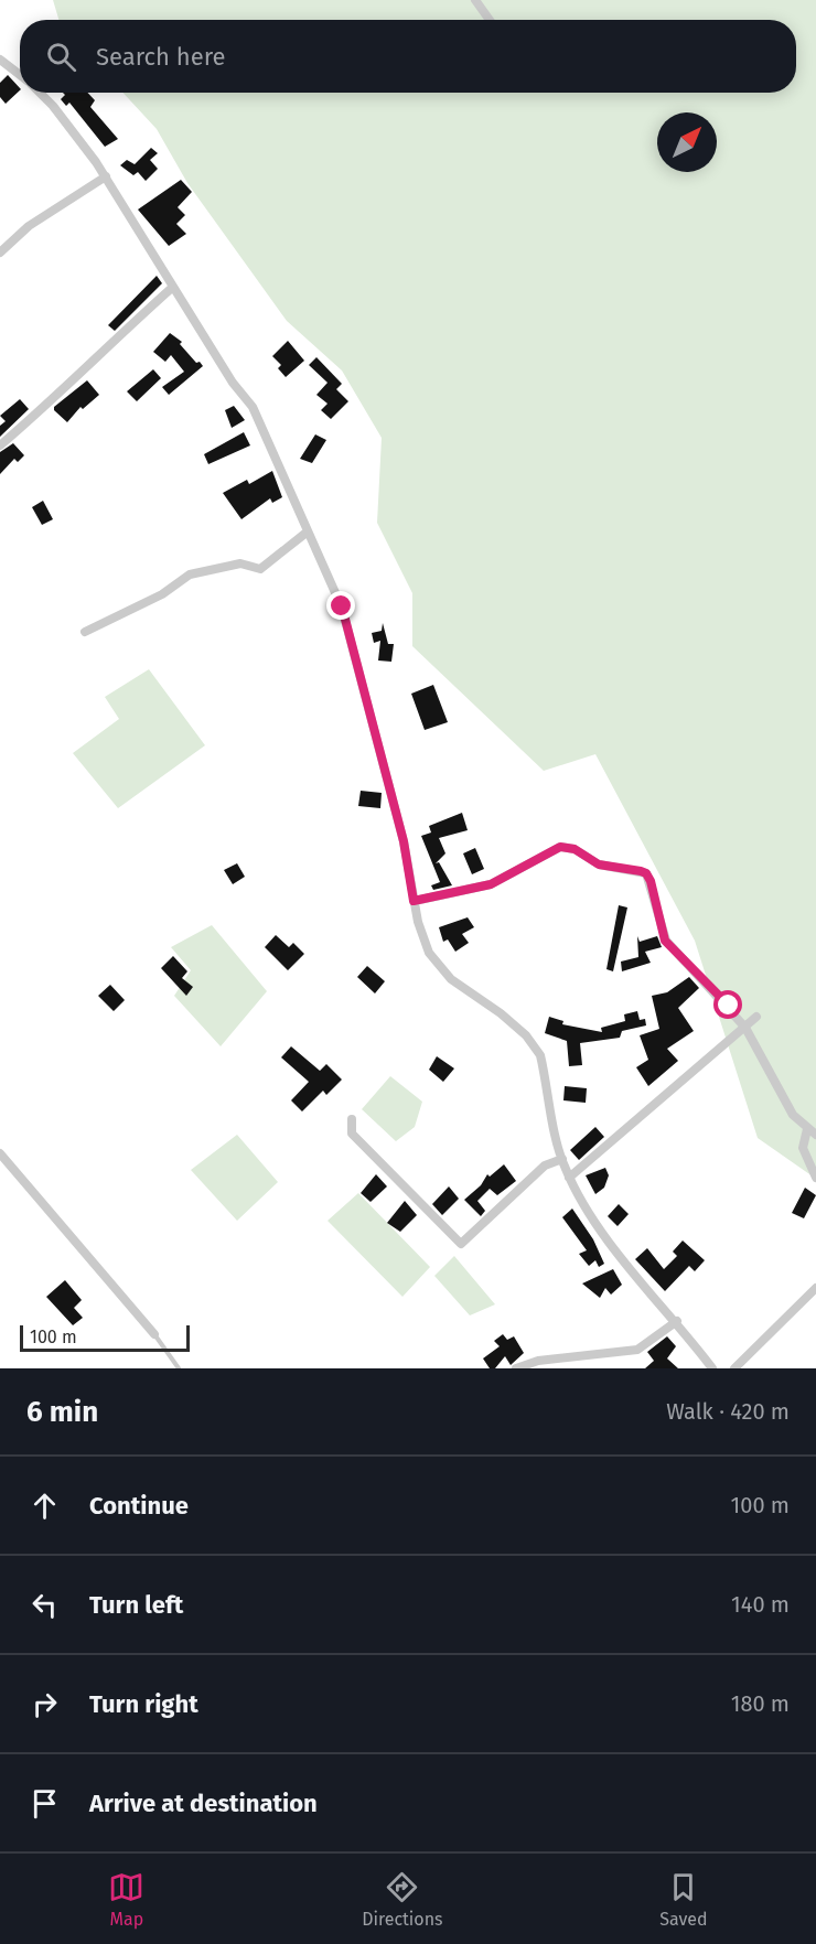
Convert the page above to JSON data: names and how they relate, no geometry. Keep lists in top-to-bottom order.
{
  "scale_bar": "100 m",
  "north": "top right",
  "page": {
    "search": "Search here",
    "scale": "100 m",
    "heading": ["6 min", "Walk · 420 m"],
    "list": [
      ["Continue", "100 m"],
      ["Turn left", "140 m"],
      ["Turn right", "180 m"],
      "Arrive at destination"
    ],
    "nav": ["Map", "Directions", "Saved"]
  }
}
